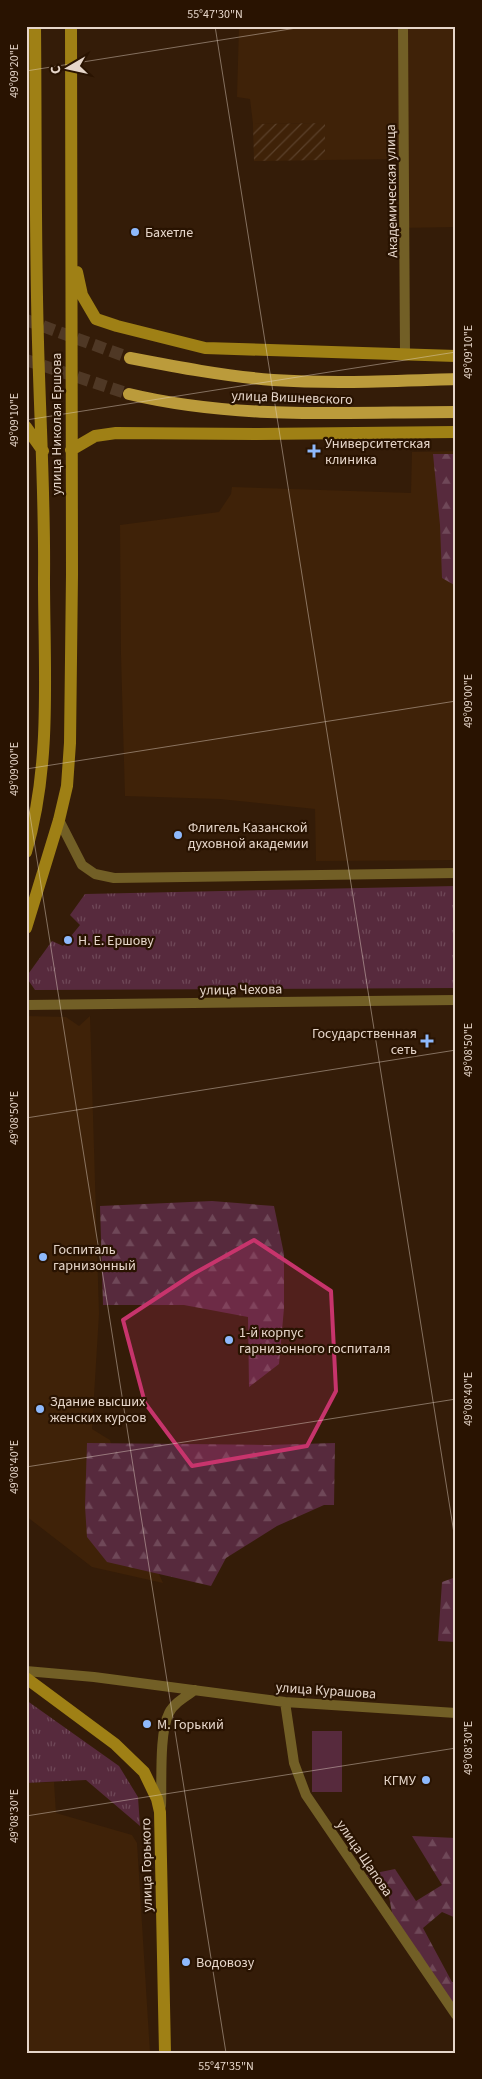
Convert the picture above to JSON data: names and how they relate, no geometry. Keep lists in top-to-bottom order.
{
  "streets": {
    "main road": ["улица Вишневского", "улица Николая Ершова", "улица Горького"],
    "street": [
      "Академическая улица",
      "улица Чехова",
      "улица Курашова",
      "улица Щапова"
    ]
  },
  "crossings": [
    ["улица Курашова", "улица Щапова"]
  ],
  "places": {
    "other": [
      "Бахетле",
      "Флигель Казанской духовной академии",
      "Н. Е. Ершову",
      "Госпиталь гарнизонный",
      "1-й корпус гарнизонного госпиталя",
      "Здание высших женских курсов",
      "М. Горький",
      "КГМУ",
      "Водовозу"
    ],
    "health": ["Университетская клиника", "Государственная сеть"]
  },
  "north": "left",
  "coordinates": [
    "55°47'30\"N",
    "49°09'20\"E",
    "49°09'10\"E",
    "49°09'00\"E",
    "49°08'50\"E",
    "49°08'40\"E",
    "49°08'30\"E",
    "55°47'35\"N"
  ]
}
